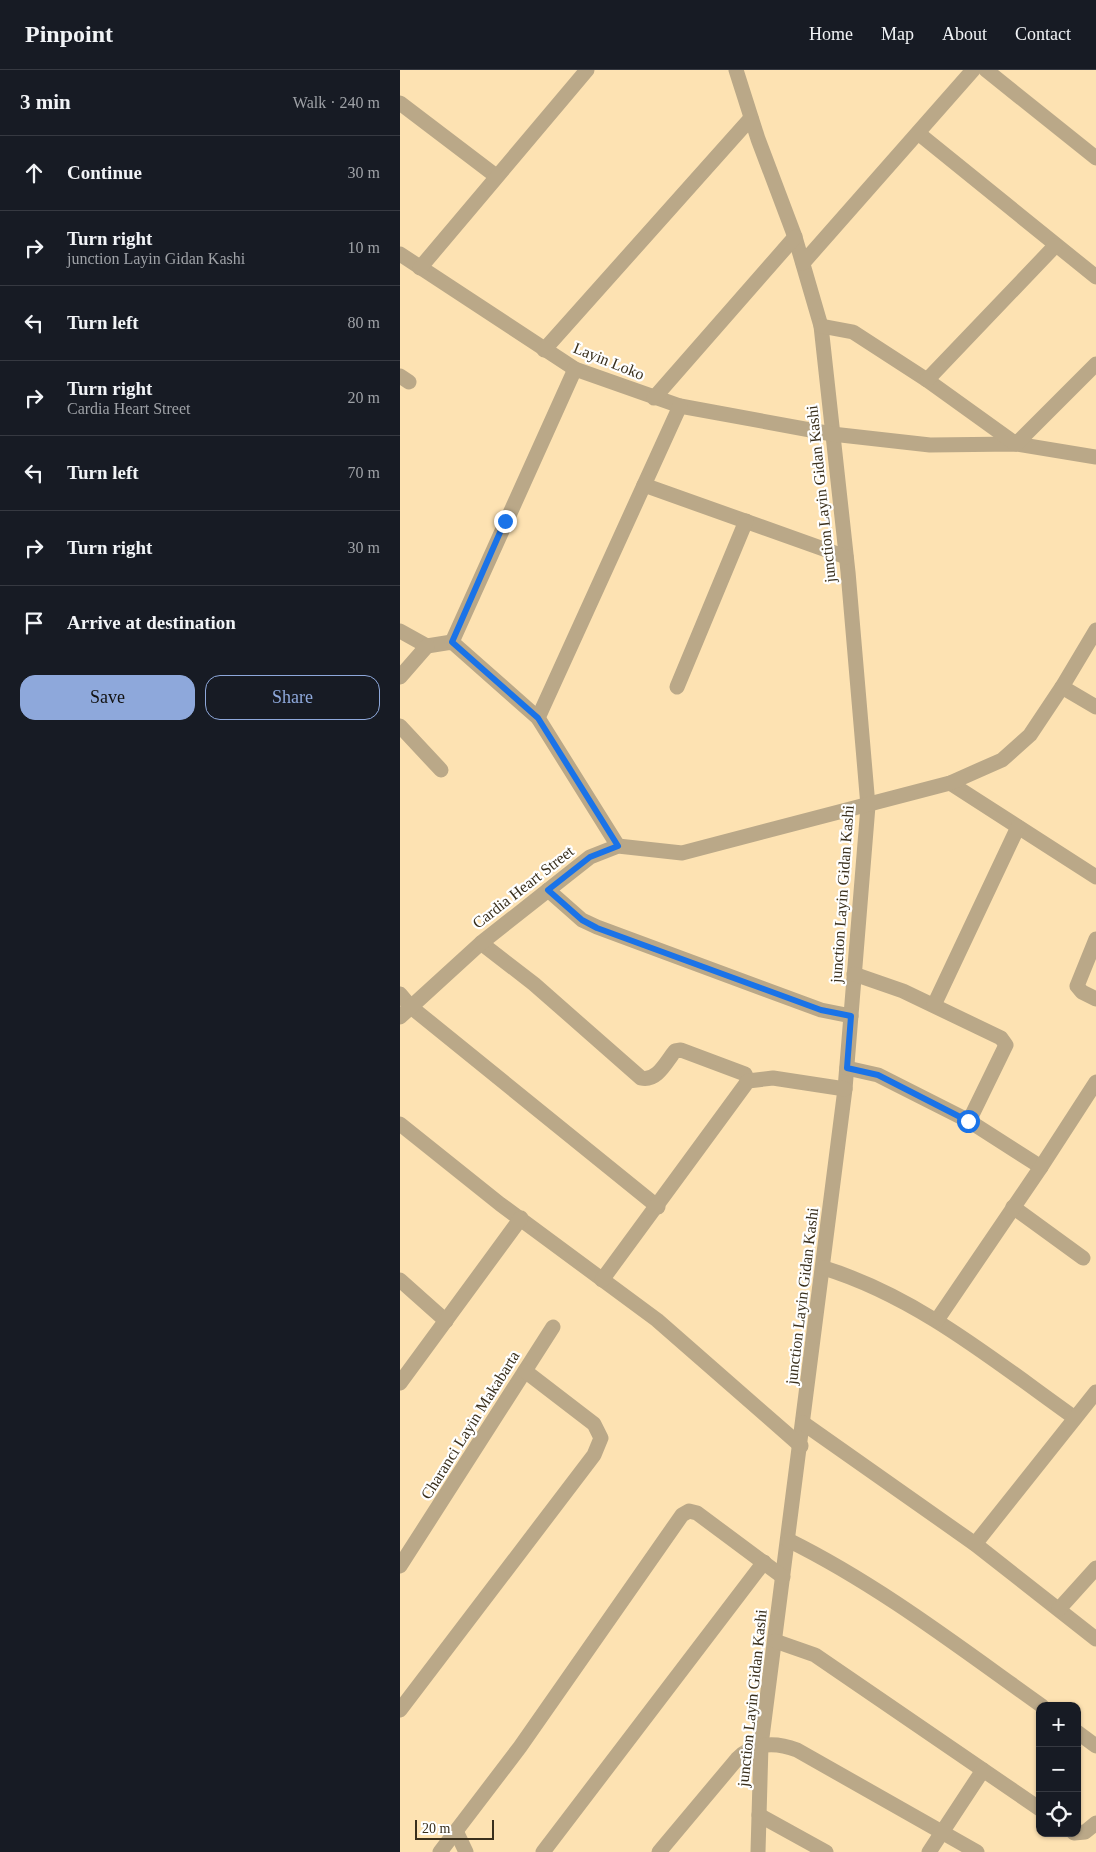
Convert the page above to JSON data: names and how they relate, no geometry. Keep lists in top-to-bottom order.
{
  "streets": {
    "street": [
      "Layin Loko",
      "junction Layin Gidan Kashi",
      "Cardia Heart Street",
      "Charanci Layin Makabarta"
    ]
  },
  "crossings": [
    ["Layin Loko", "junction Layin Gidan Kashi"],
    ["junction Layin Gidan Kashi", "Cardia Heart Street"]
  ],
  "scale_bar": "20 m",
  "page": {
    "header": "Pinpoint",
    "nav": [
      "Home",
      "Map",
      "About",
      "Contact"
    ],
    "heading": ["3 min", "Walk · 240 m"],
    "list": [
      ["Continue", "30 m"],
      ["Turn right", "junction Layin Gidan Kashi", "10 m"],
      ["Turn left", "80 m"],
      ["Turn right", "Cardia Heart Street", "20 m"],
      ["Turn left", "70 m"],
      ["Turn right", "30 m"],
      "Arrive at destination"
    ],
    "buttons": ["Save", "Share"],
    "map_buttons": ["+", "−"],
    "scale": "20 m"
  }
}
